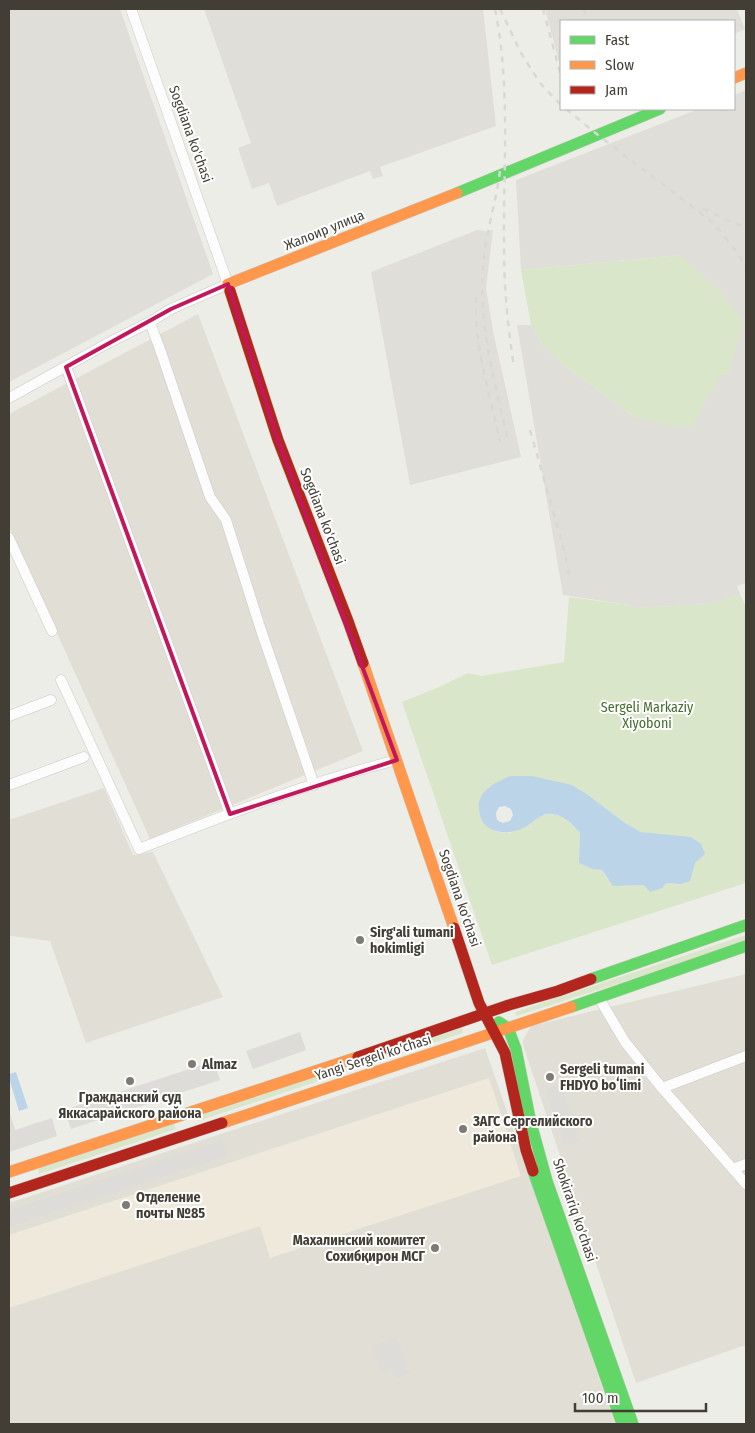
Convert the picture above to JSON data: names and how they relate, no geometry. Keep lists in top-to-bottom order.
{
  "streets": {
    "main road": [
      "Sogdiana ko'chasi",
      "Жалоир улица",
      "Yangi Sergeli ko'chasi",
      "Shokirariq ko'chasi"
    ]
  },
  "crossings": [
    ["Sogdiana ko'chasi", "Жалоир улица"],
    ["Sogdiana ko'chasi", "Yangi Sergeli ko'chasi"],
    ["Sogdiana ko'chasi", "Shokirariq ko'chasi"],
    ["Yangi Sergeli ko'chasi", "Shokirariq ko'chasi"]
  ],
  "parks": ["Sergeli Markaziy Xiyoboni"],
  "places": [
    "Sirg'ali tumani hokimligi",
    "Almaz",
    "Sergeli tumani FHDYO boʻlimi",
    "Гражданский суд Яккасарайского района",
    "ЗАГС Сергелийского района",
    "Отделение почты №85",
    "Махалинский комитет Сохибқирон МСГ"
  ],
  "legend": ["Fast", "Slow", "Jam"],
  "scale_bar": "100 m"
}
